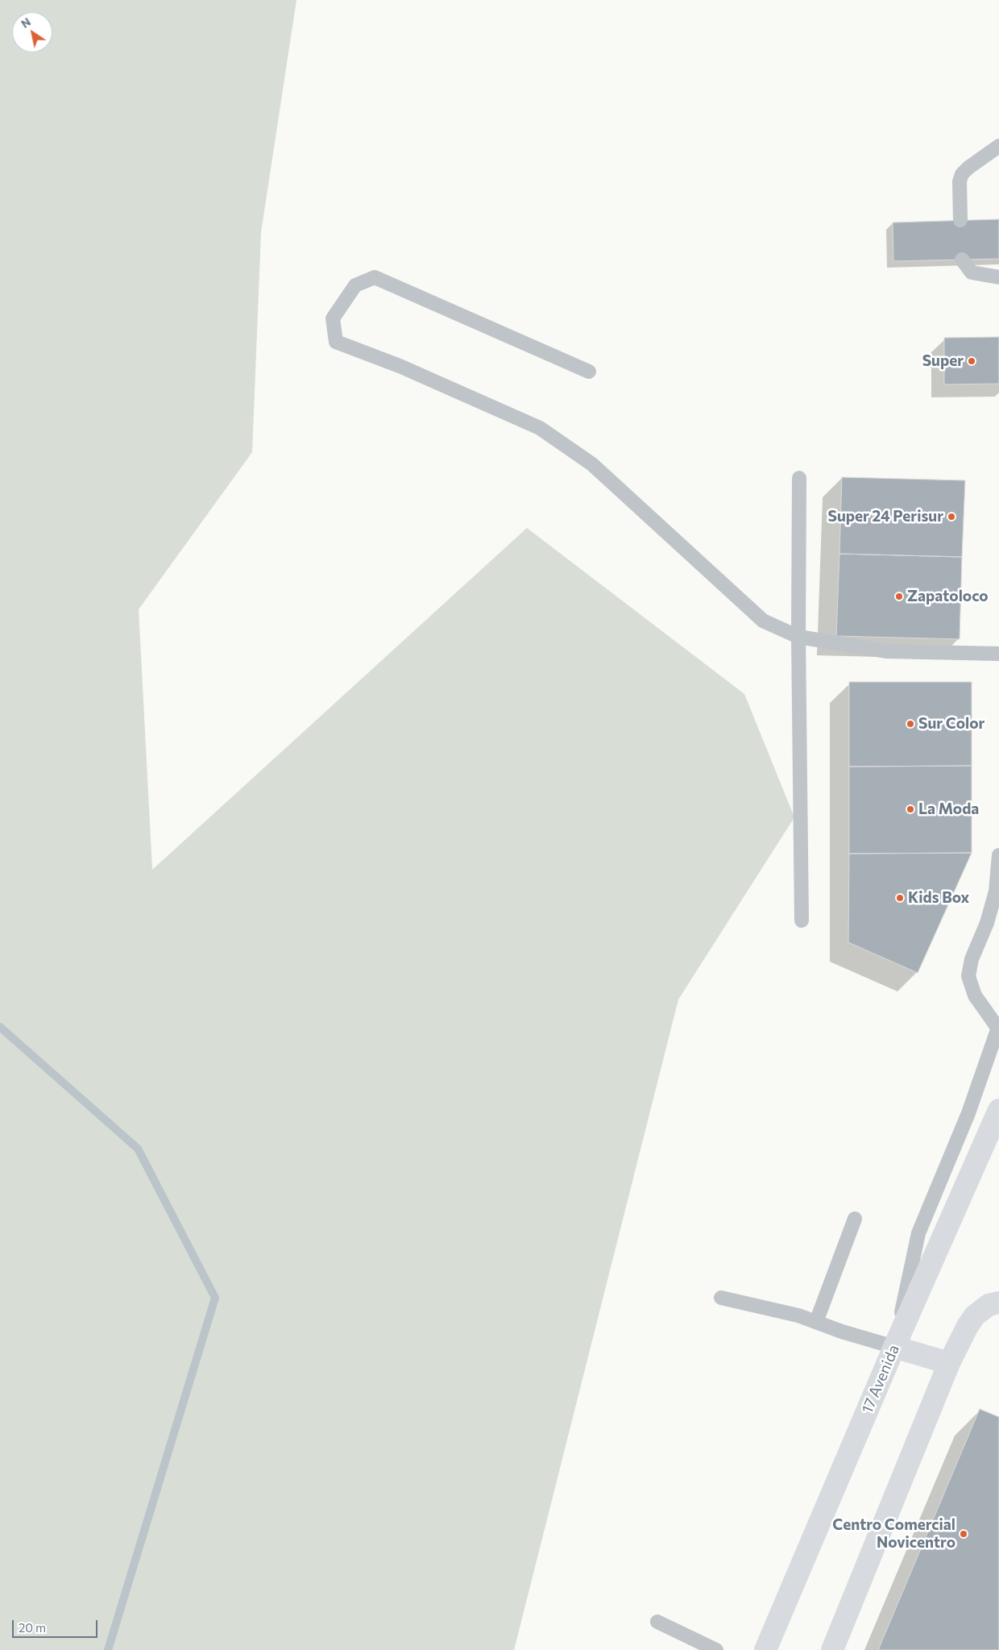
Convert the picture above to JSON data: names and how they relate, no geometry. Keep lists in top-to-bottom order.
{
  "streets": {
    "street": ["17 Avenida"]
  },
  "places": [
    "Super",
    "Super 24 Perisur",
    "Zapatoloco",
    "Sur Color",
    "La Moda",
    "Kids Box",
    "Centro Comercial Novicentro"
  ],
  "scale_bar": "20 m",
  "north": "top left"
}
